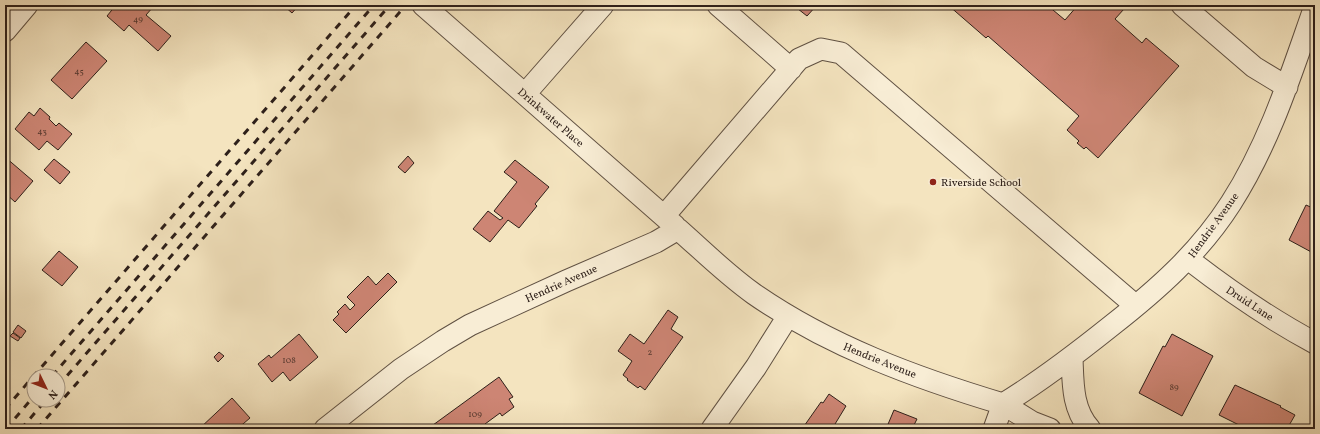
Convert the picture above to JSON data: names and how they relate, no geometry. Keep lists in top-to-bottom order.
{
  "streets": {
    "street": ["Drinkwater Place", "Hendrie Avenue", "Druid Lane"]
  },
  "crossings": [
    ["Drinkwater Place", "Hendrie Avenue"],
    ["Hendrie Avenue", "Druid Lane"]
  ],
  "places": ["Riverside School"],
  "house_numbers": [
    "49",
    "45",
    "43",
    "2",
    "108",
    "89",
    "109"
  ],
  "north": "bottom right"
}
